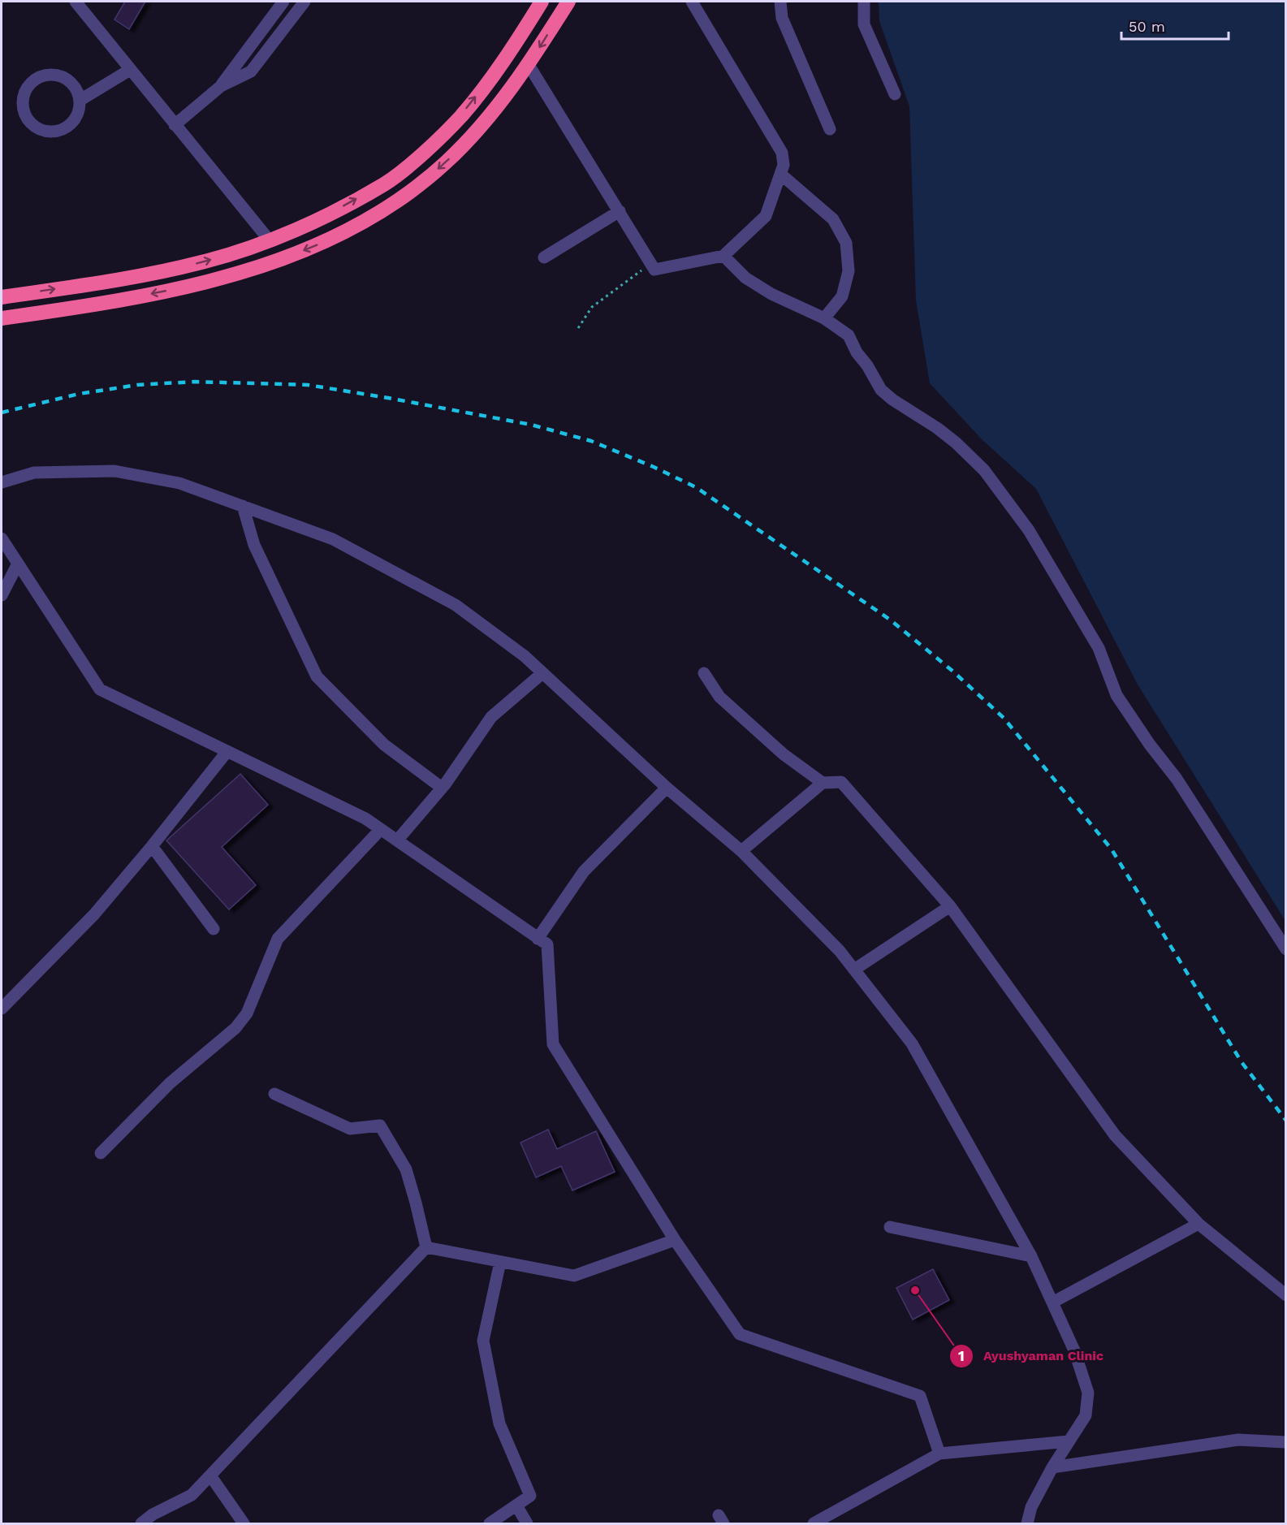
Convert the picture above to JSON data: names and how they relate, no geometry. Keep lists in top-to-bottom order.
{
  "places": ["Ayushyaman Clinic"],
  "scale_bar": "50 m"
}
